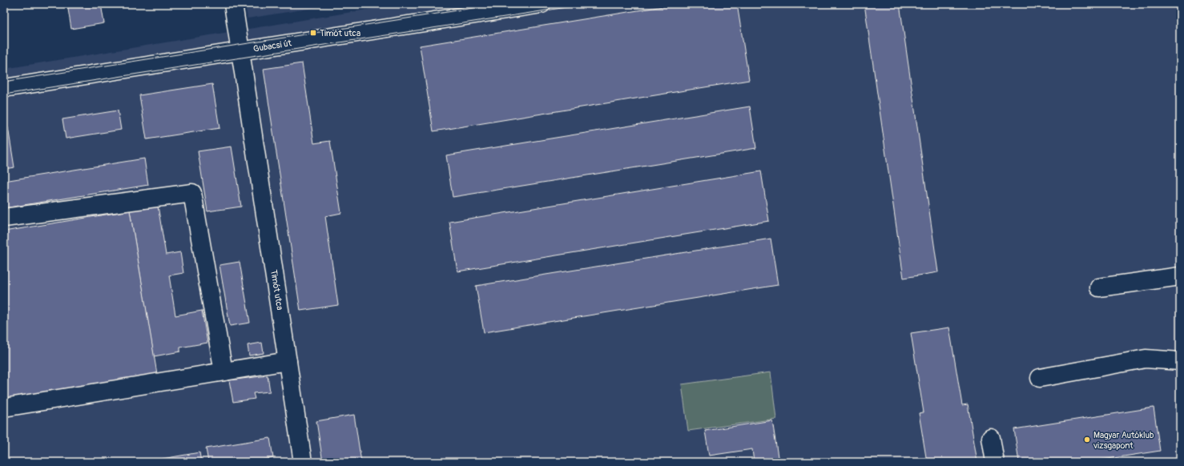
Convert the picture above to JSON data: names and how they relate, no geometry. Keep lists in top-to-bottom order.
{
  "streets": {
    "street": ["Gubacsi út", "Timót utca"]
  },
  "crossings": [
    ["Gubacsi út", "Timót utca"]
  ],
  "places": {
    "transit": ["Timót utca"],
    "other": ["Magyar Autóklub vizsgapont"]
  }
}
